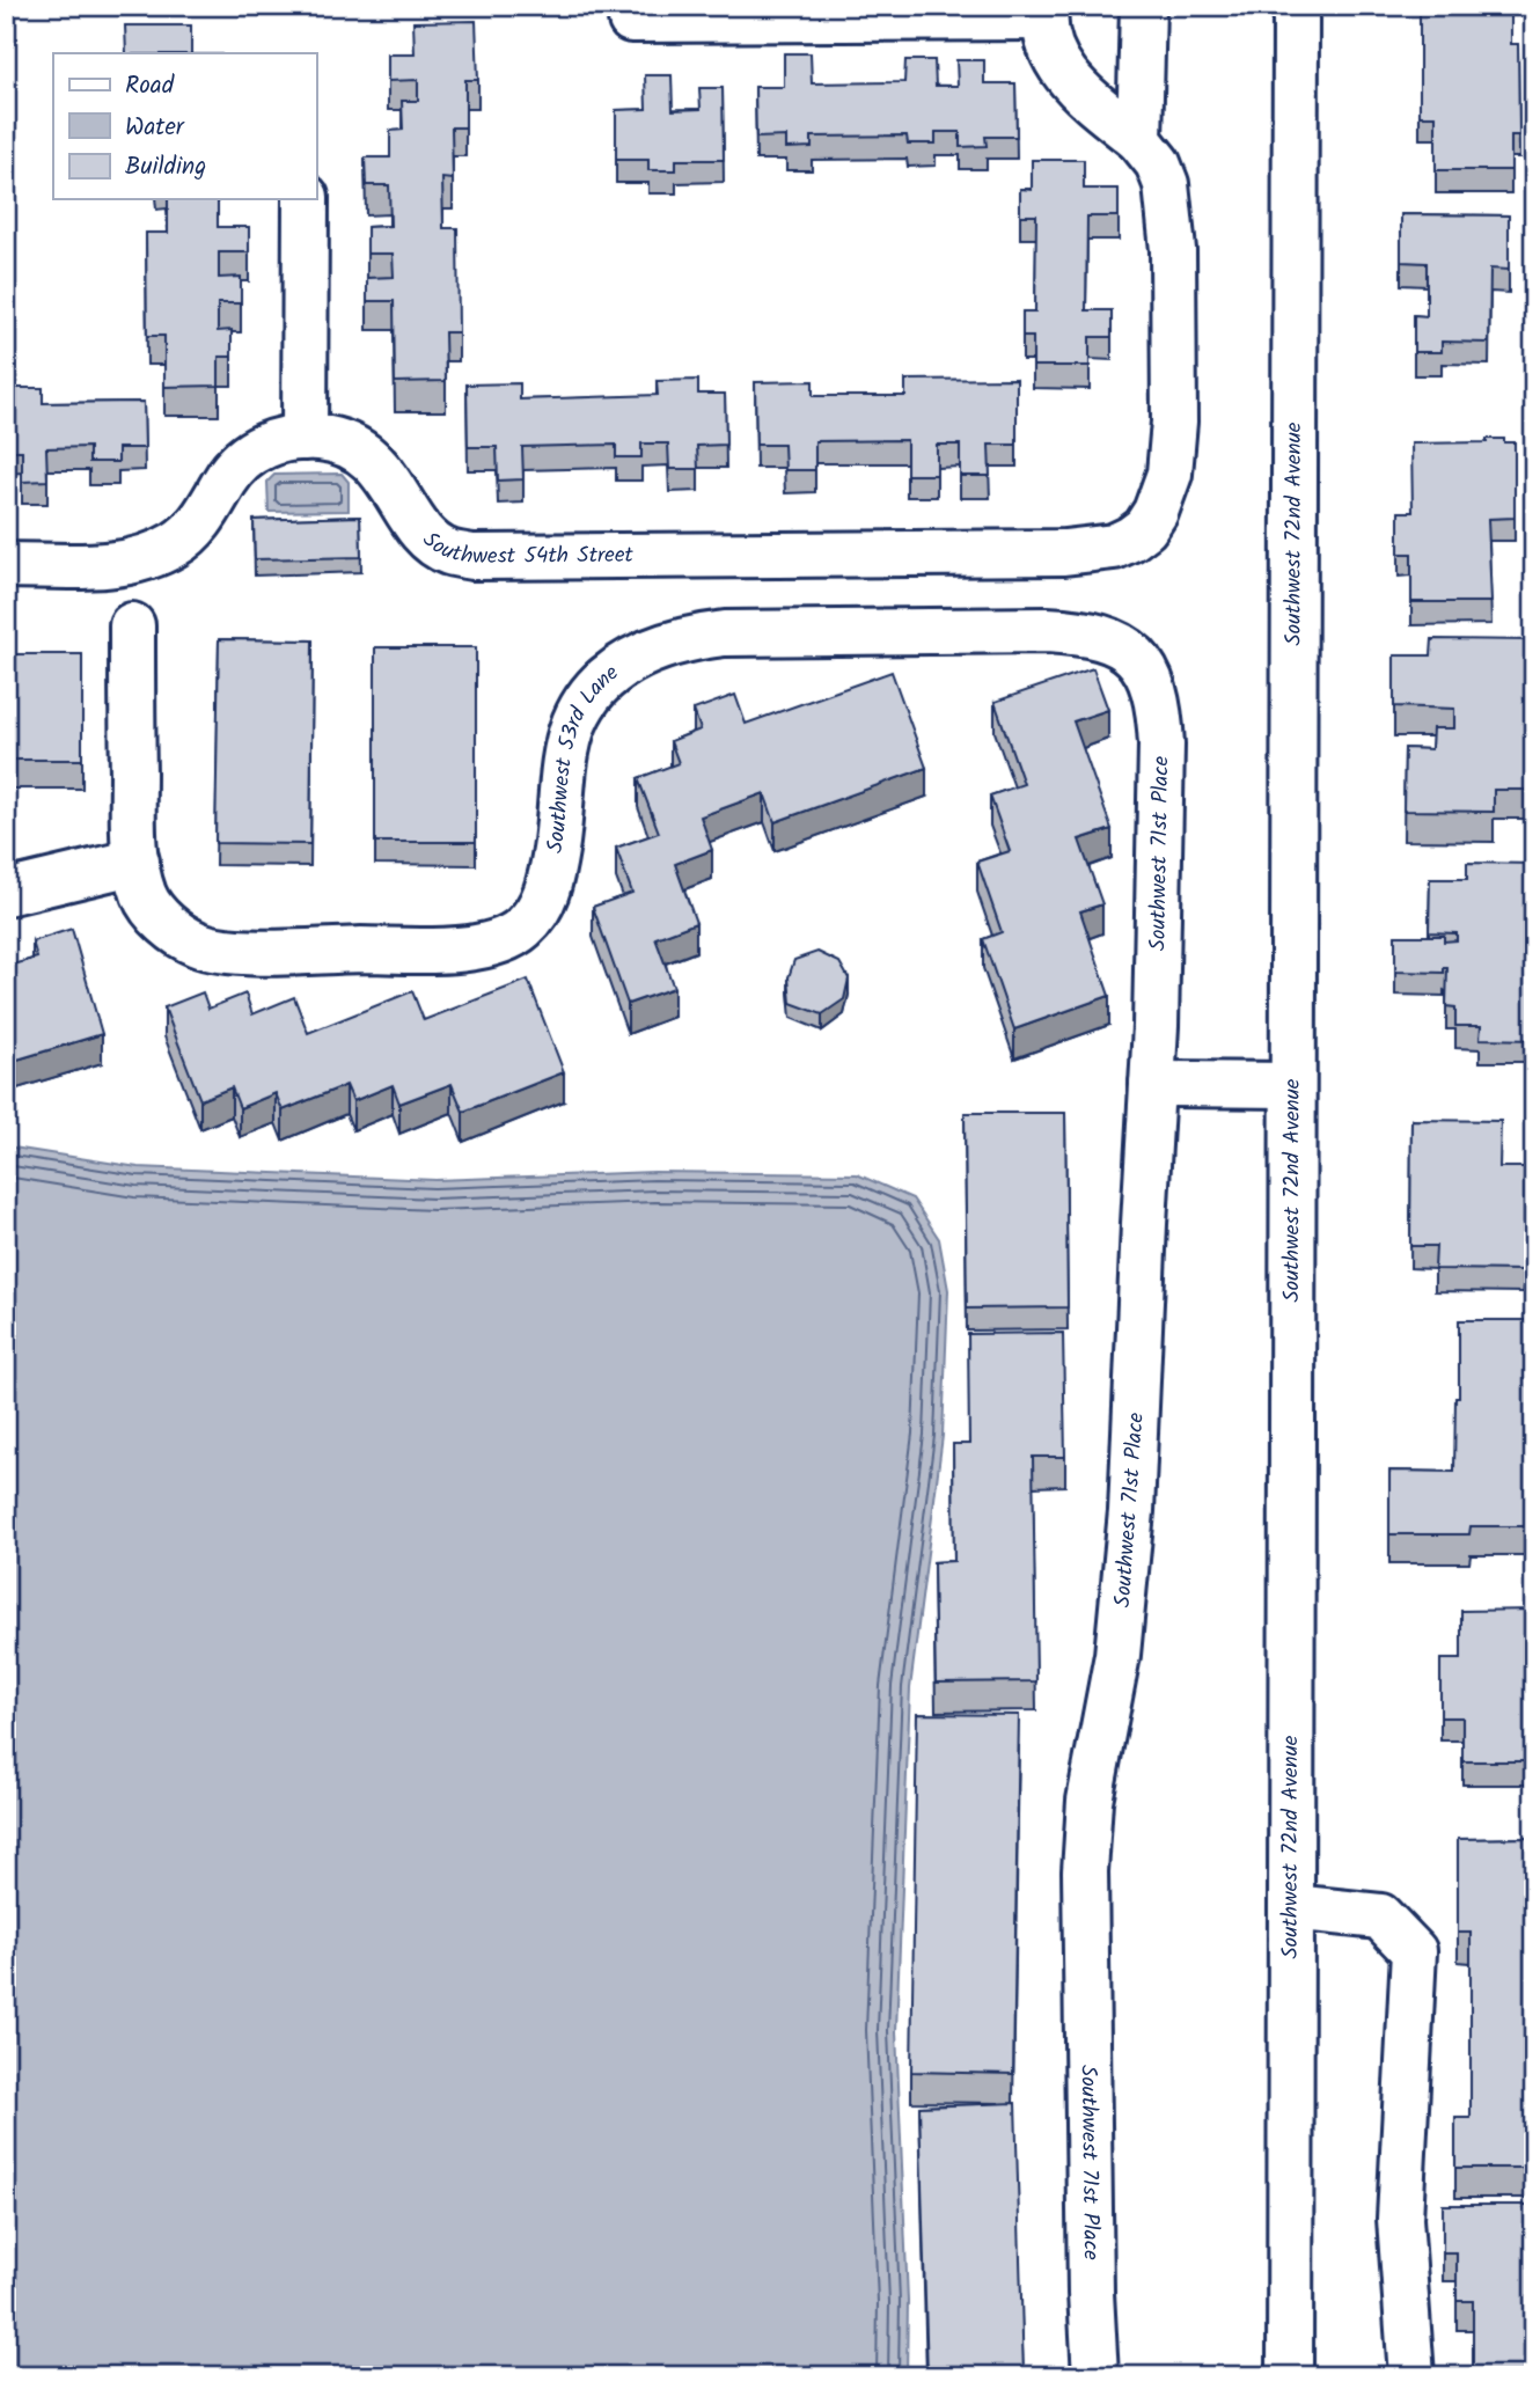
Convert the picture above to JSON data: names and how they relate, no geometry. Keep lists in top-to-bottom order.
{
  "streets": {
    "street": [
      "Southwest 72nd Avenue",
      "Southwest 54th Street",
      "Southwest 53rd Lane",
      "Southwest 71st Place"
    ]
  },
  "crossings": [
    ["Southwest 53rd Lane", "Southwest 71st Place"]
  ],
  "legend": ["Road", "Water", "Building"]
}
